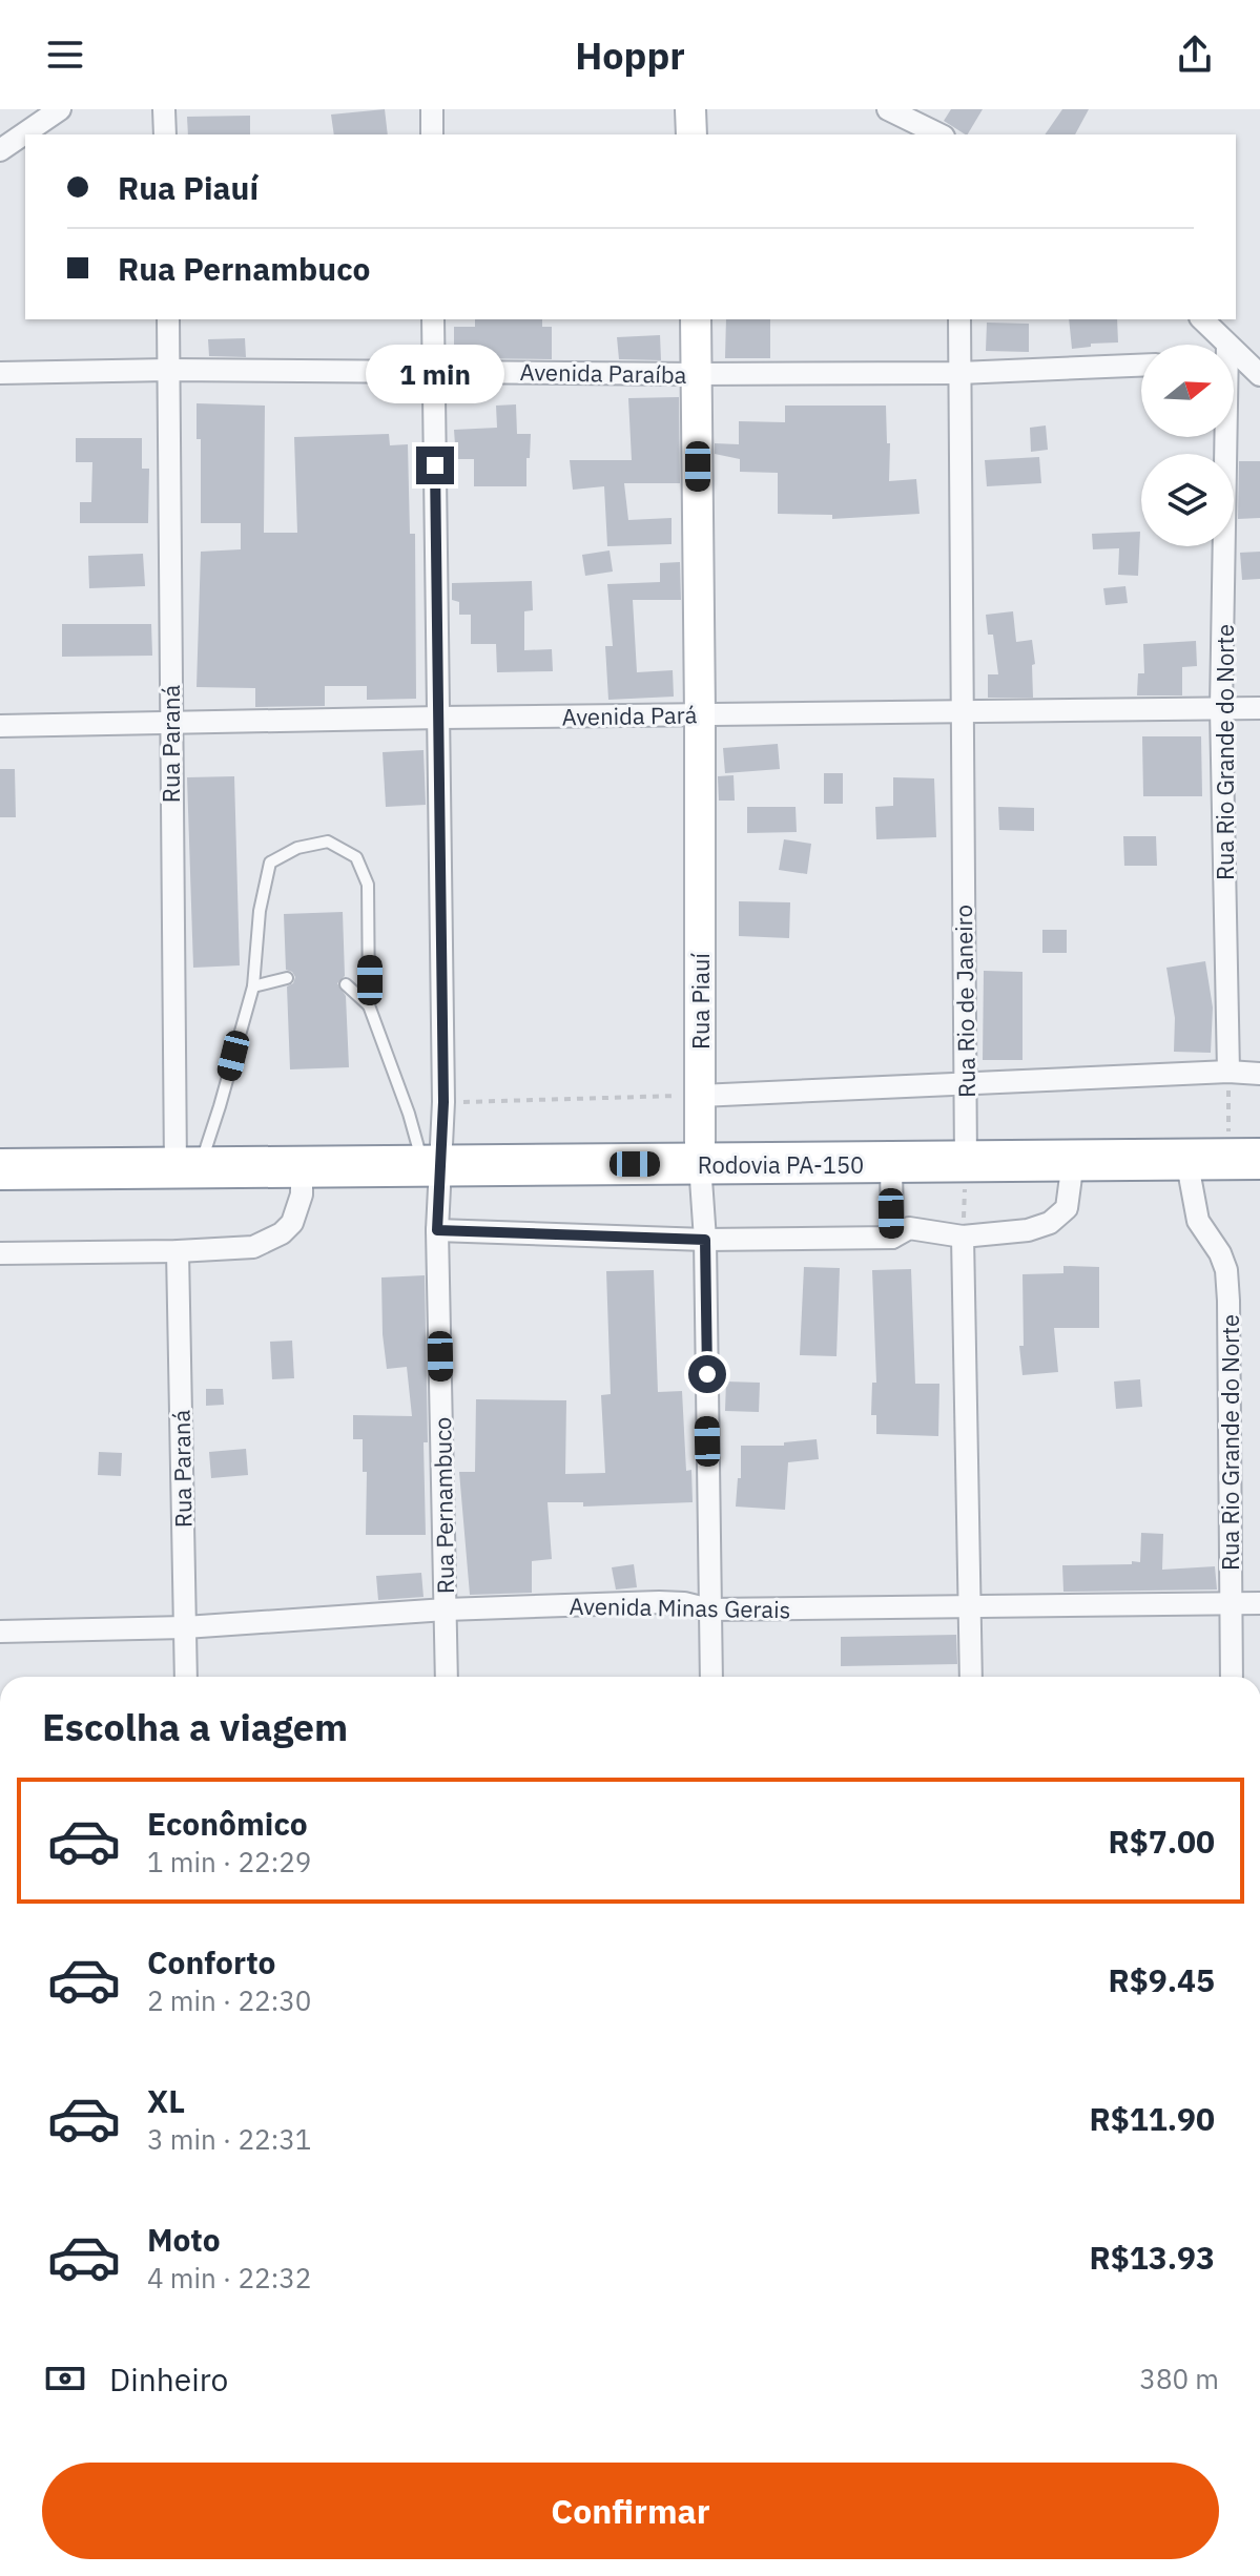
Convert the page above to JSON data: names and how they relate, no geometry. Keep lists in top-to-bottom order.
{
  "streets": {
    "highway": ["Rodovia PA-150"],
    "street": [
      "Avenida Paraíba",
      "Avenida Pará",
      "Rua Paraná",
      "Rua Rio Grande do Norte",
      "Rua Piauí",
      "Rua Rio de Janeiro",
      "Rua Pernambuco",
      "Avenida Minas Gerais"
    ]
  },
  "crossings": [
    ["Avenida Paraíba", "Rua Paraná"],
    ["Avenida Paraíba", "Rua Piauí"],
    ["Avenida Paraíba", "Rua Rio de Janeiro"],
    ["Avenida Paraíba", "Rua Pernambuco"],
    ["Avenida Pará", "Rua Paraná"],
    ["Avenida Pará", "Rua Rio Grande do Norte"],
    ["Avenida Pará", "Rua Piauí"],
    ["Avenida Pará", "Rua Rio de Janeiro"],
    ["Avenida Pará", "Rua Pernambuco"],
    ["Rua Paraná", "Rodovia PA-150"],
    ["Rua Paraná", "Avenida Minas Gerais"],
    ["Rua Rio Grande do Norte", "Rodovia PA-150"],
    ["Rua Rio Grande do Norte", "Avenida Minas Gerais"],
    ["Rua Piauí", "Rodovia PA-150"],
    ["Rua Piauí", "Avenida Minas Gerais"],
    ["Rua Rio de Janeiro", "Rodovia PA-150"],
    ["Rodovia PA-150", "Rua Pernambuco"],
    ["Rua Pernambuco", "Avenida Minas Gerais"]
  ],
  "north": "right",
  "page": {
    "header": "Hoppr",
    "banner": ["Rua Piauí", "Rua Pernambuco"],
    "bubble": "1 min",
    "heading": "Escolha a viagem",
    "list": [
      {
        "name": "Econômico",
        "note": "1 min · 22:29",
        "value": "R$7.00"
      },
      {
        "name": "Conforto",
        "note": "2 min · 22:30",
        "value": "R$9.45"
      },
      {
        "name": "XL",
        "note": "3 min · 22:31",
        "value": "R$11.90"
      },
      {
        "name": "Moto",
        "note": "4 min · 22:32",
        "value": "R$13.93"
      }
    ],
    "pay": ["Dinheiro", "380 m"],
    "buttons": "Confirmar"
  }
}
